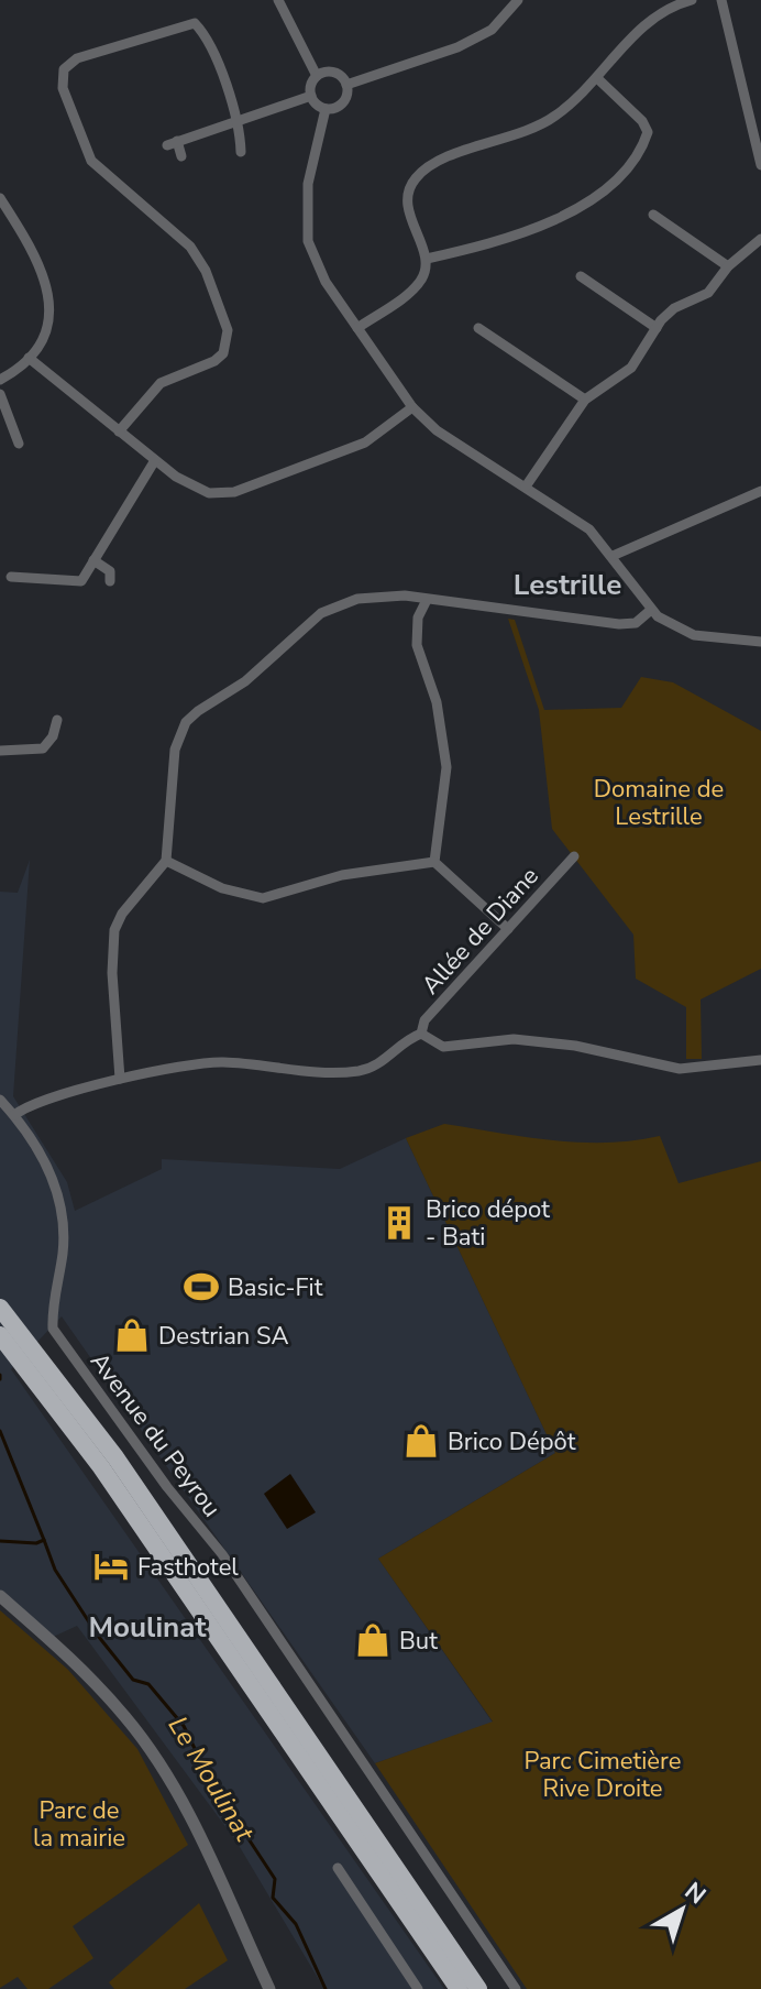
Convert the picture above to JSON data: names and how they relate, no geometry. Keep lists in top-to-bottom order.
{
  "streets": {
    "street": ["Allée de Diane", "Avenue du Peyrou"]
  },
  "districts": ["Lestrille", "Moulinat"],
  "water": ["Le Moulinat"],
  "parks": ["Domaine de Lestrille", "Parc Cimetière Rive Droite", "Parc de la mairie"],
  "places": {
    "building": ["Brico dépot - Bati"],
    "sports": ["Basic-Fit"],
    "shop": ["Destrian SA", "Brico Dépôt", "But"],
    "hotel": ["Fasthotel"]
  },
  "north": "top right"
}
